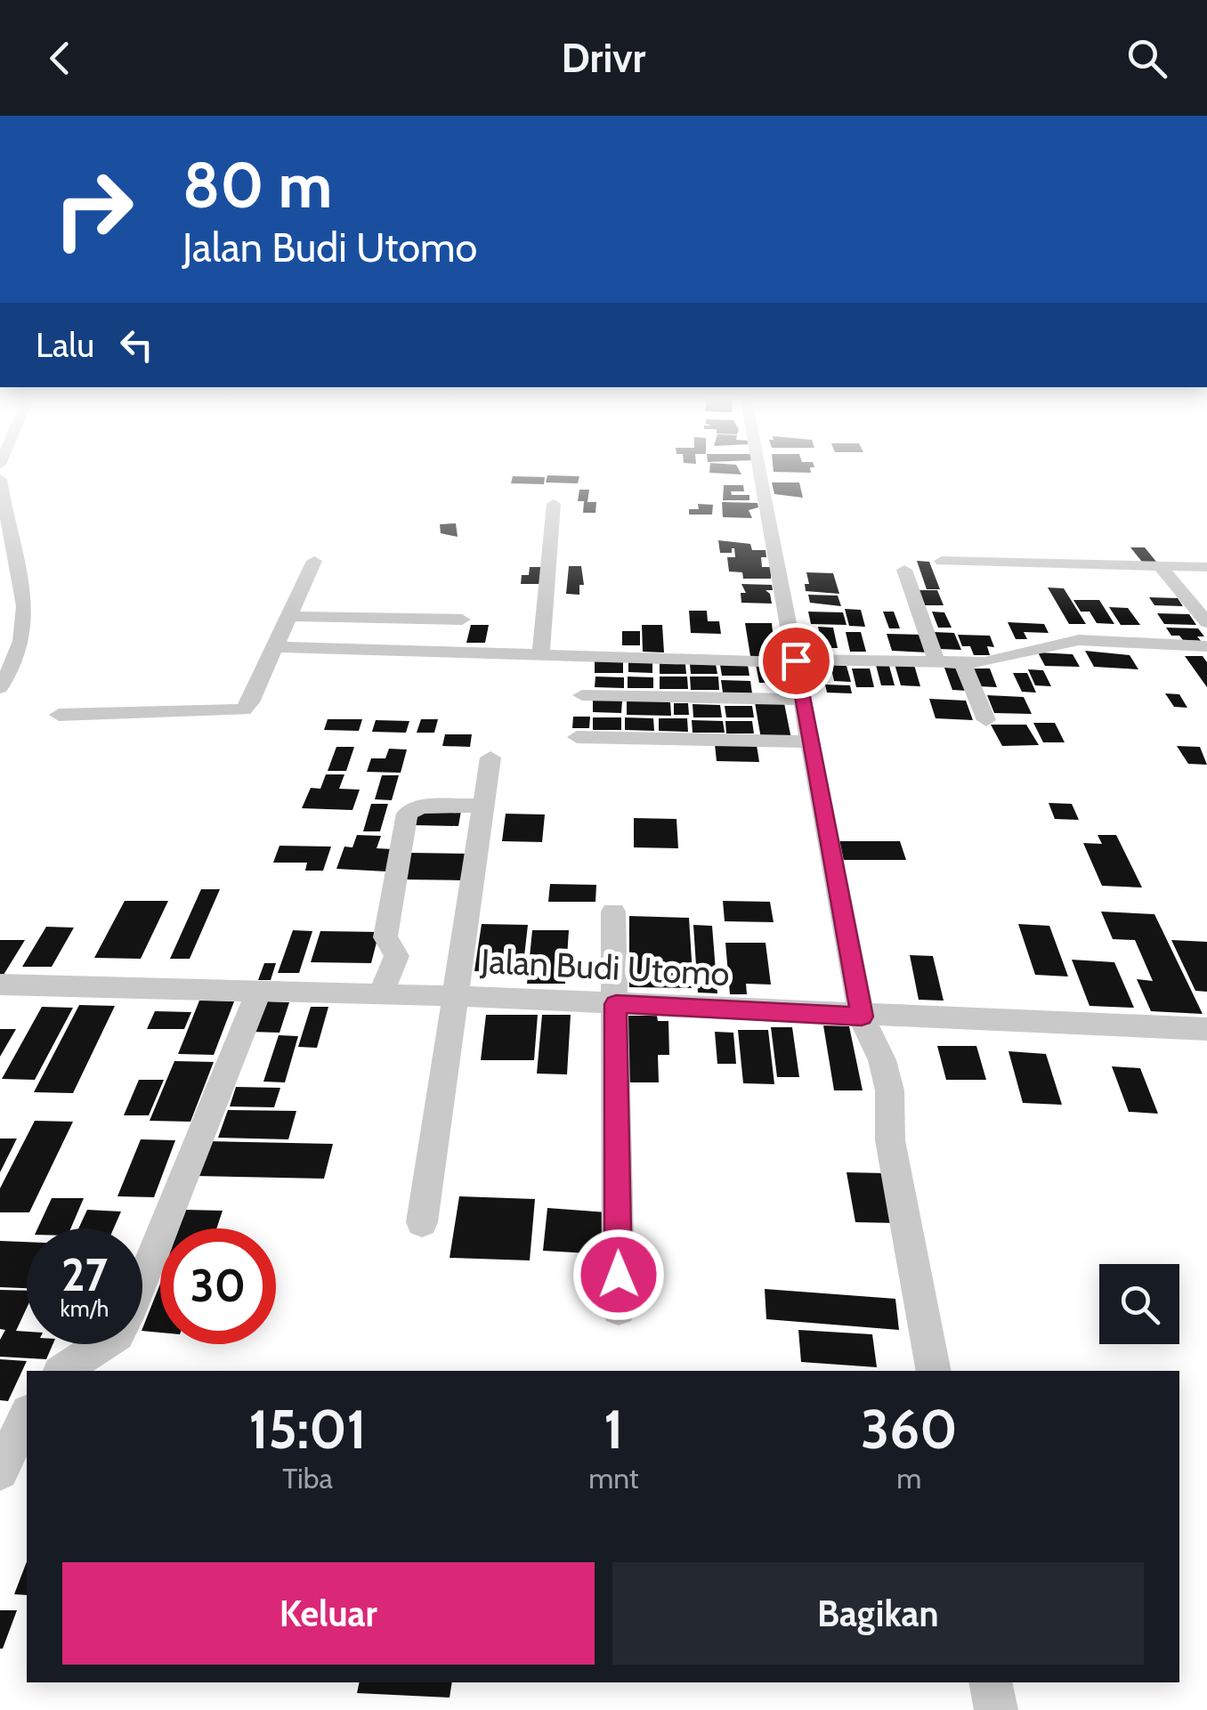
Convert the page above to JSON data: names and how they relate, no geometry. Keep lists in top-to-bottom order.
{
  "streets": {
    "street": ["Jalan Budi Utomo"]
  },
  "page": {
    "header": "Drivr",
    "turn": ["80 m", "Jalan Budi Utomo"],
    "then": "Lalu",
    "speed": "27 km/h",
    "limit": "30",
    "eta": [
      "15:01",
      "Tiba",
      "1",
      "mnt",
      "360",
      "m"
    ],
    "buttons": ["Keluar", "Bagikan"]
  }
}
